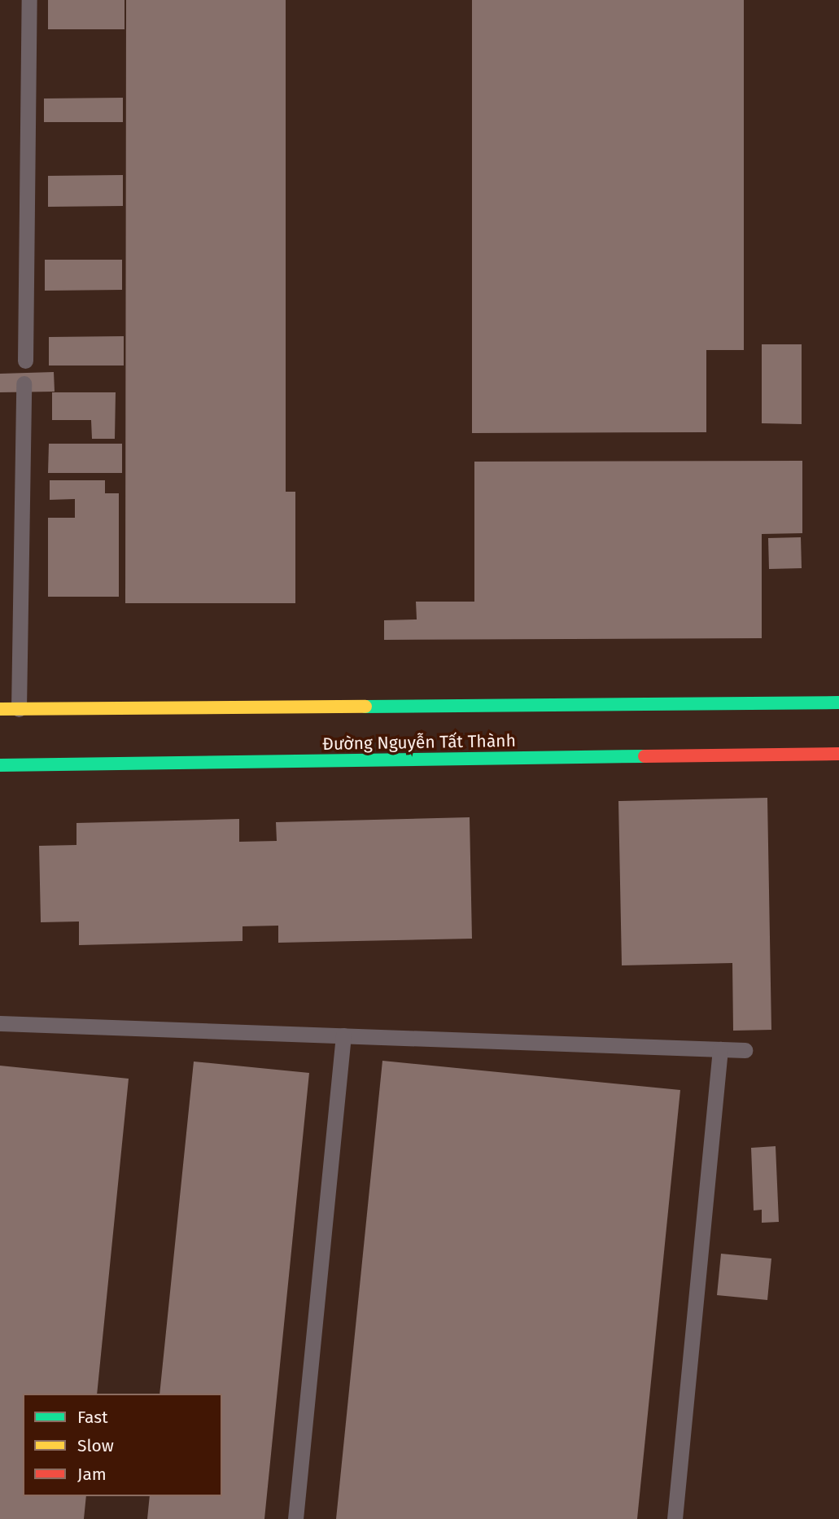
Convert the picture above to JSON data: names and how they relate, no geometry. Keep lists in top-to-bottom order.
{
  "streets": {
    "main road": ["Đường Nguyễn Tất Thành"]
  },
  "legend": ["Fast", "Slow", "Jam"]
}
